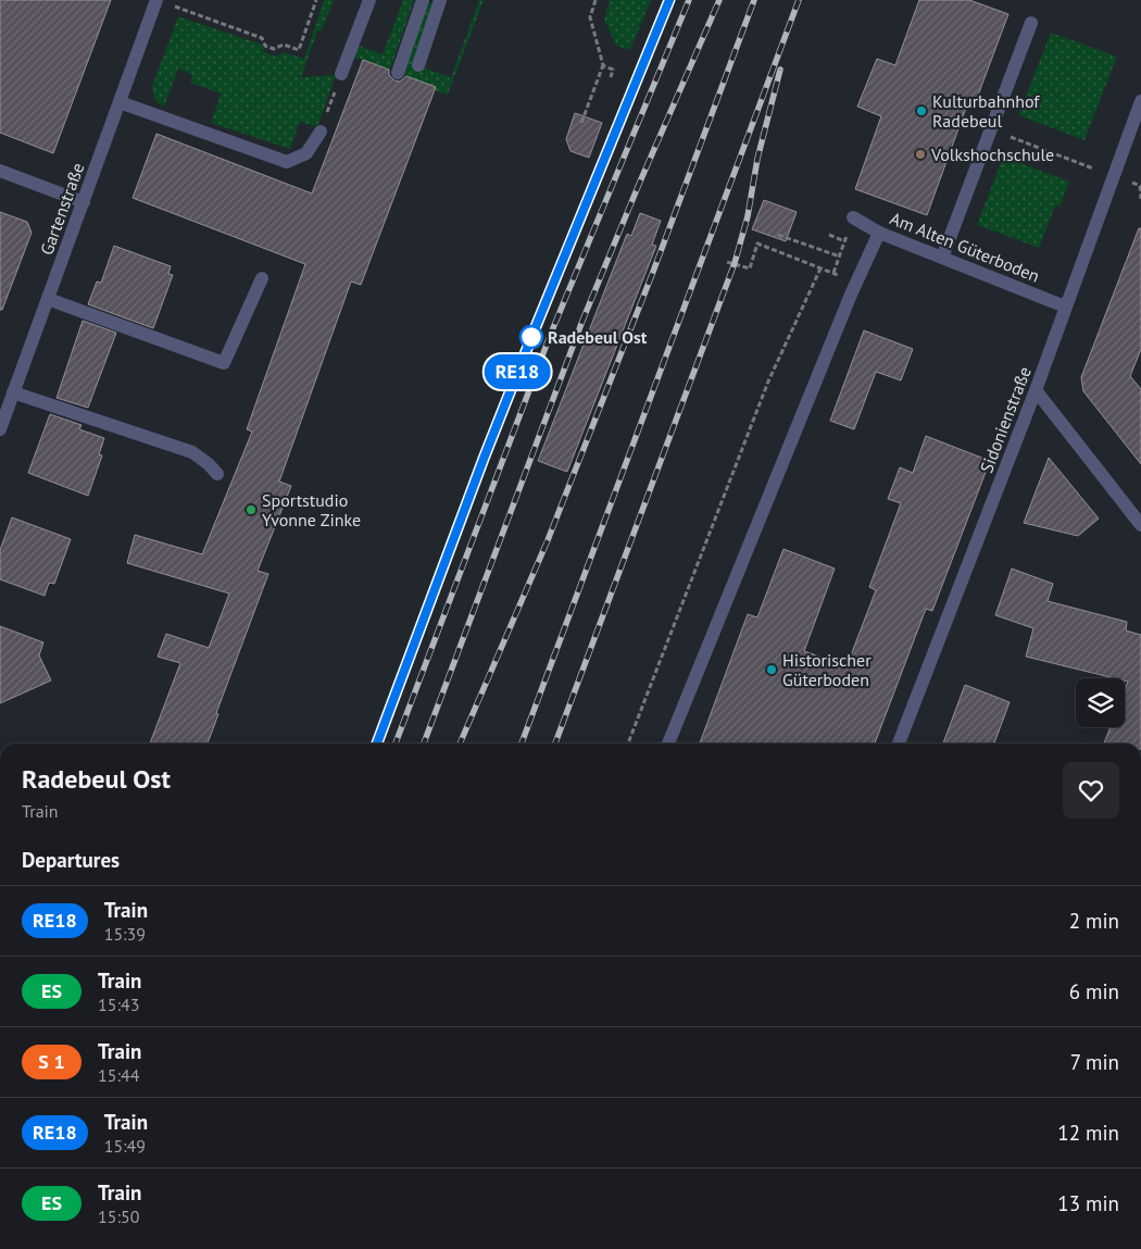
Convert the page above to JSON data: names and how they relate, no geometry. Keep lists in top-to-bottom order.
{
  "streets": {
    "street": ["Gartenstraße", "Am Alten Güterboden", "Sidonienstraße"]
  },
  "crossings": [
    ["Am Alten Güterboden", "Sidonienstraße"]
  ],
  "places": [
    "Kulturbahnhof Radebeul",
    "Volkshochschule",
    "Radebeul Ost",
    "Sportstudio Yvonne Zinke",
    "Historischer Güterboden"
  ],
  "page": {
    "on_map": "RE18",
    "heading": [
      ["Radebeul Ost", "Train"],
      "Departures"
    ],
    "list": [
      {
        "mark": "RE18",
        "name": "Train",
        "note": "15:39",
        "value": "2 min"
      },
      {
        "mark": "ES",
        "name": "Train",
        "note": "15:43",
        "value": "6 min"
      },
      {
        "mark": "S 1",
        "name": "Train",
        "note": "15:44",
        "value": "7 min"
      },
      {
        "mark": "RE18",
        "name": "Train",
        "note": "15:49",
        "value": "12 min"
      },
      {
        "mark": "ES",
        "name": "Train",
        "note": "15:50",
        "value": "13 min"
      }
    ]
  }
}
